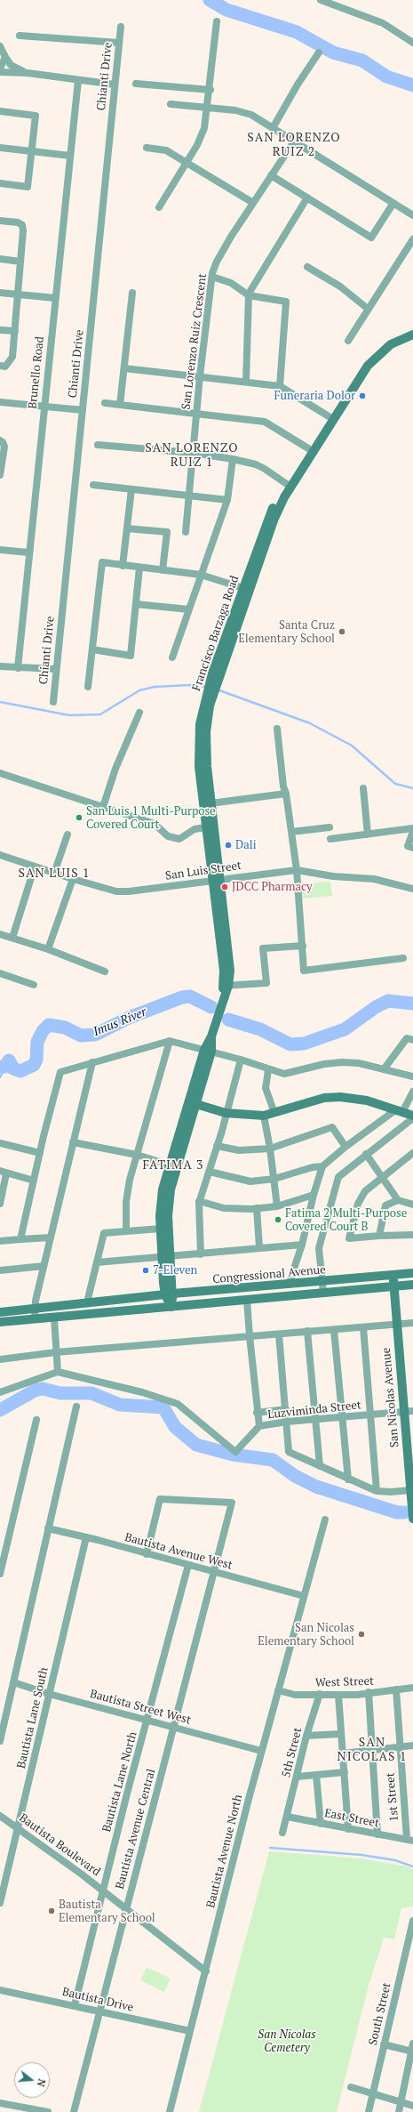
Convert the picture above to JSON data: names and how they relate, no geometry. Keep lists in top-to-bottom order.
{
  "streets": {
    "street": [
      "Chianti Drive",
      "San Lorenzo Ruiz Crescent",
      "Brunello Road",
      "Francisco Barzaga Road",
      "San Luis Street",
      "Congressional Avenue",
      "San Nicolas Avenue",
      "Luzviminda Street",
      "Bautista Avenue West",
      "West Street",
      "Bautista Street West",
      "Bautista Lane South",
      "5th Street",
      "Bautista Lane North",
      "1st Street",
      "East Street",
      "Bautista Avenue Central",
      "Bautista Boulevard",
      "Bautista Avenue North",
      "Bautista Drive",
      "South Street"
    ]
  },
  "crossings": [
    ["Francisco Barzaga Road", "San Luis Street"],
    ["Francisco Barzaga Road", "Congressional Avenue"],
    ["Congressional Avenue", "San Nicolas Avenue"],
    ["Congressional Avenue", "Luzviminda Street"],
    ["San Nicolas Avenue", "Luzviminda Street"],
    ["Bautista Avenue West", "Bautista Lane South"],
    ["Bautista Avenue West", "Bautista Lane North"],
    ["Bautista Avenue West", "Bautista Avenue Central"],
    ["Bautista Avenue West", "Bautista Avenue North"],
    ["West Street", "5th Street"],
    ["West Street", "1st Street"],
    ["West Street", "Bautista Avenue North"],
    ["Bautista Street West", "Bautista Lane South"],
    ["Bautista Street West", "Bautista Lane North"],
    ["Bautista Street West", "Bautista Avenue Central"],
    ["Bautista Street West", "Bautista Avenue North"],
    ["Bautista Lane South", "Bautista Boulevard"],
    ["5th Street", "East Street"],
    ["Bautista Lane North", "Bautista Boulevard"],
    ["Bautista Lane North", "Bautista Drive"],
    ["1st Street", "East Street"],
    ["Bautista Avenue Central", "Bautista Boulevard"],
    ["Bautista Avenue Central", "Bautista Drive"],
    ["Bautista Boulevard", "Bautista Avenue North"],
    ["Bautista Avenue North", "Bautista Drive"]
  ],
  "districts": [
    "SAN LORENZO RUIZ 2",
    "SAN LORENZO RUIZ 1",
    "SAN LUIS 1",
    "FATIMA 3",
    "SAN NICOLAS 1"
  ],
  "water": ["Imus River"],
  "parks": ["San Nicolas Cemetery"],
  "places": [
    "Funeraria Dolor",
    "Santa Cruz Elementary School",
    "San Luis 1 Multi-Purpose Covered Court",
    "Dali",
    "JDCC Pharmacy",
    "Fatima 2 Multi-Purpose Covered Court B",
    "7-Eleven",
    "San Nicolas Elementary School",
    "Bautista Elementary School"
  ],
  "north": "right"
}
